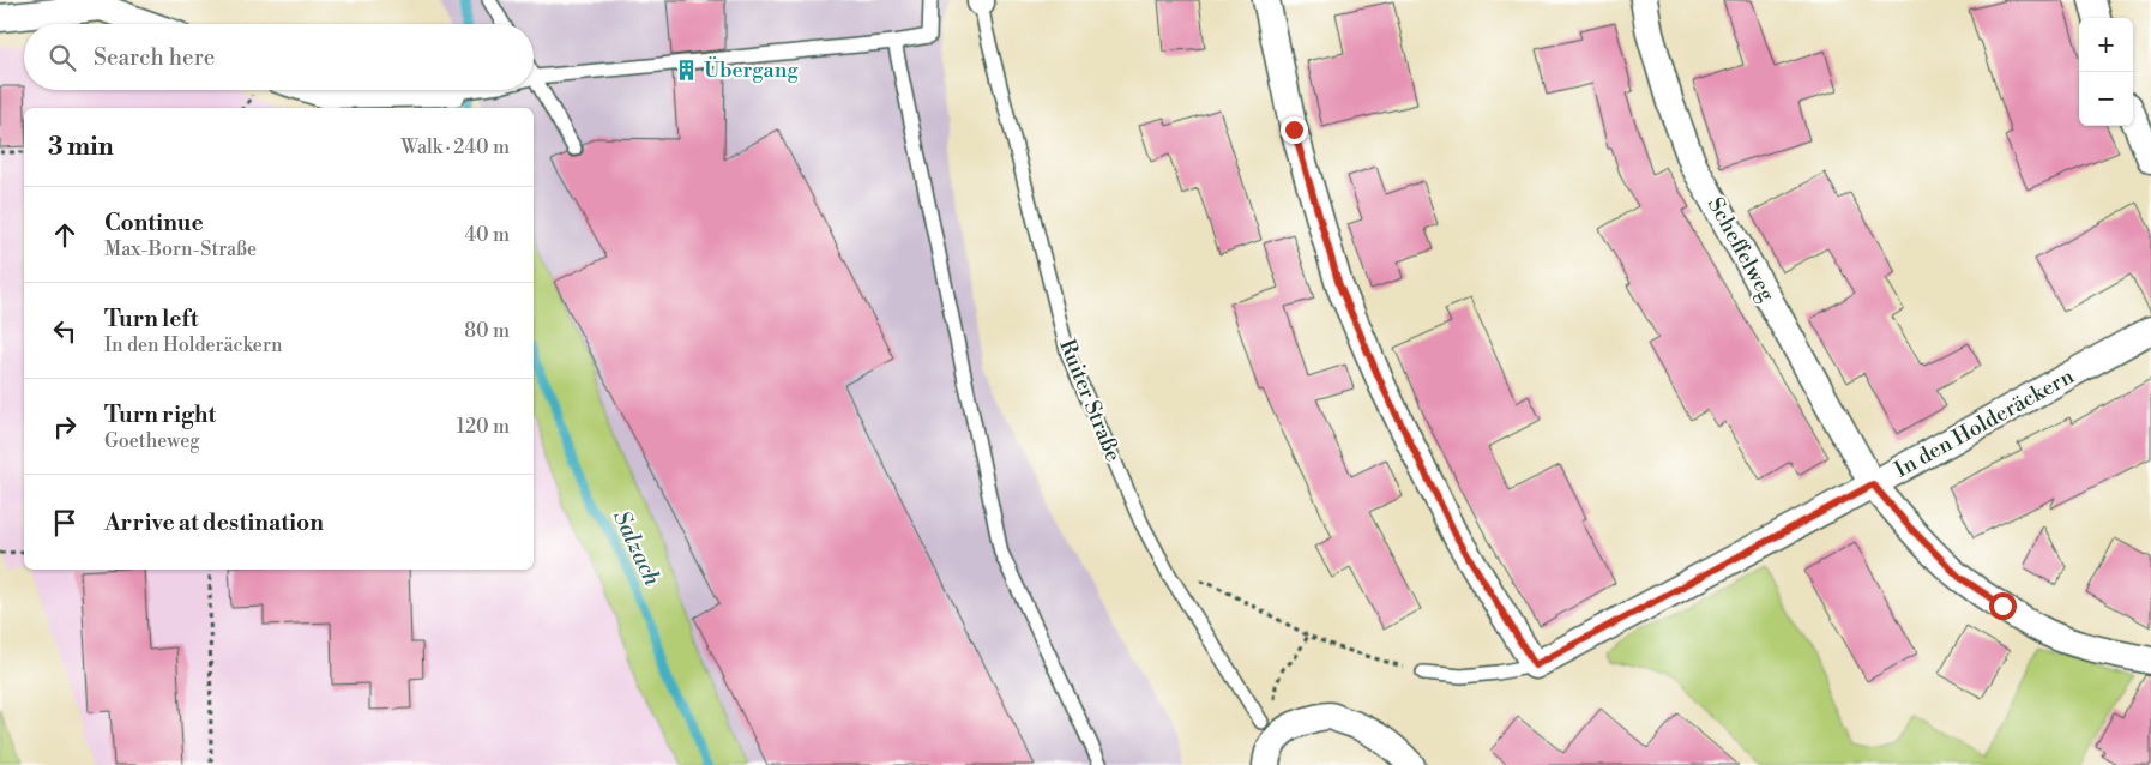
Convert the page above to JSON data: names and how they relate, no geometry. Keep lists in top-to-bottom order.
{
  "streets": {
    "street": ["Scheffelweg", "In den Holderäckern"],
    "lane": ["Ruiter Straße"]
  },
  "crossings": [
    ["Scheffelweg", "In den Holderäckern"]
  ],
  "water": ["Salzach"],
  "places": {
    "building": ["Übergang"]
  },
  "page": {
    "map_buttons": ["+", "−"],
    "search": "Search here",
    "heading": ["3 min", "Walk · 240 m"],
    "list": [
      ["Continue", "Max-Born-Straße", "40 m"],
      ["Turn left", "In den Holderäckern", "80 m"],
      ["Turn right", "Goetheweg", "120 m"],
      "Arrive at destination"
    ]
  }
}
